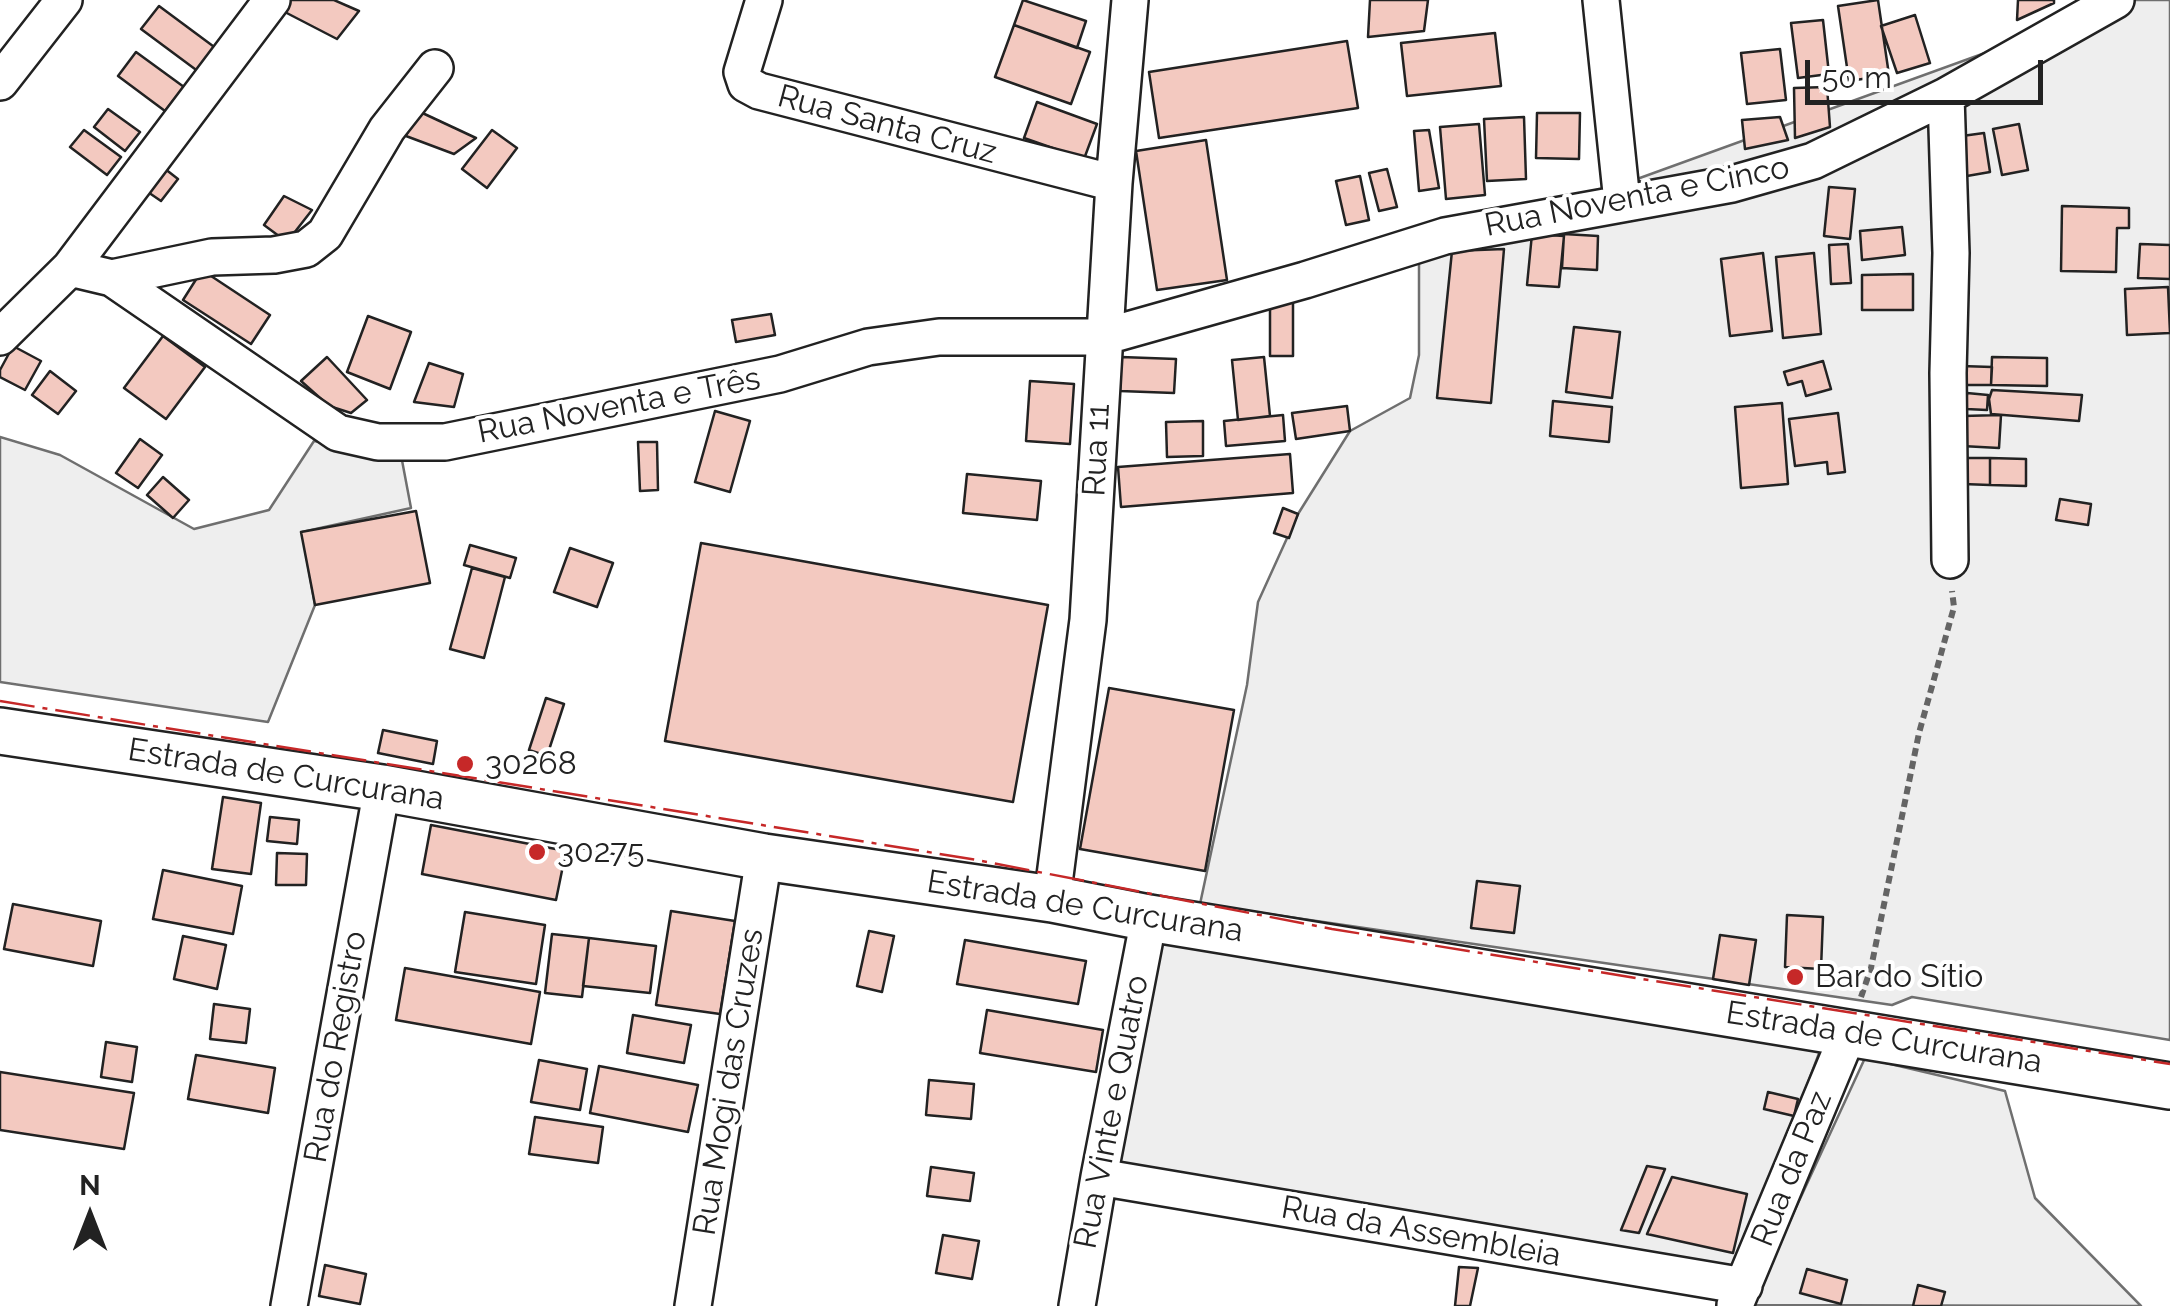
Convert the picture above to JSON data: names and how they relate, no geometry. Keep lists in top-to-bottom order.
{
  "streets": {
    "main road": ["Estrada de Curcurana"],
    "street": [
      "Rua Santa Cruz",
      "Rua Noventa e Cinco",
      "Rua Noventa e Três",
      "Rua 11",
      "Rua do Registro",
      "Rua Mogi das Cruzes",
      "Rua Vinte e Quatro",
      "Rua da Paz",
      "Rua da Assembleia"
    ]
  },
  "crossings": [
    ["Rua Santa Cruz", "Rua 11"],
    ["Rua Noventa e Cinco", "Rua Noventa e Três"],
    ["Rua Noventa e Três", "Rua 11"],
    ["Rua 11", "Estrada de Curcurana"],
    ["Estrada de Curcurana", "Rua do Registro"],
    ["Estrada de Curcurana", "Rua Mogi das Cruzes"],
    ["Estrada de Curcurana", "Rua Vinte e Quatro"],
    ["Estrada de Curcurana", "Rua da Paz"],
    ["Rua Vinte e Quatro", "Rua da Assembleia"],
    ["Rua da Paz", "Rua da Assembleia"]
  ],
  "places": ["30268", "30275", "Bar do Sítio"],
  "scale_bar": "50 m",
  "north": "top"
}
